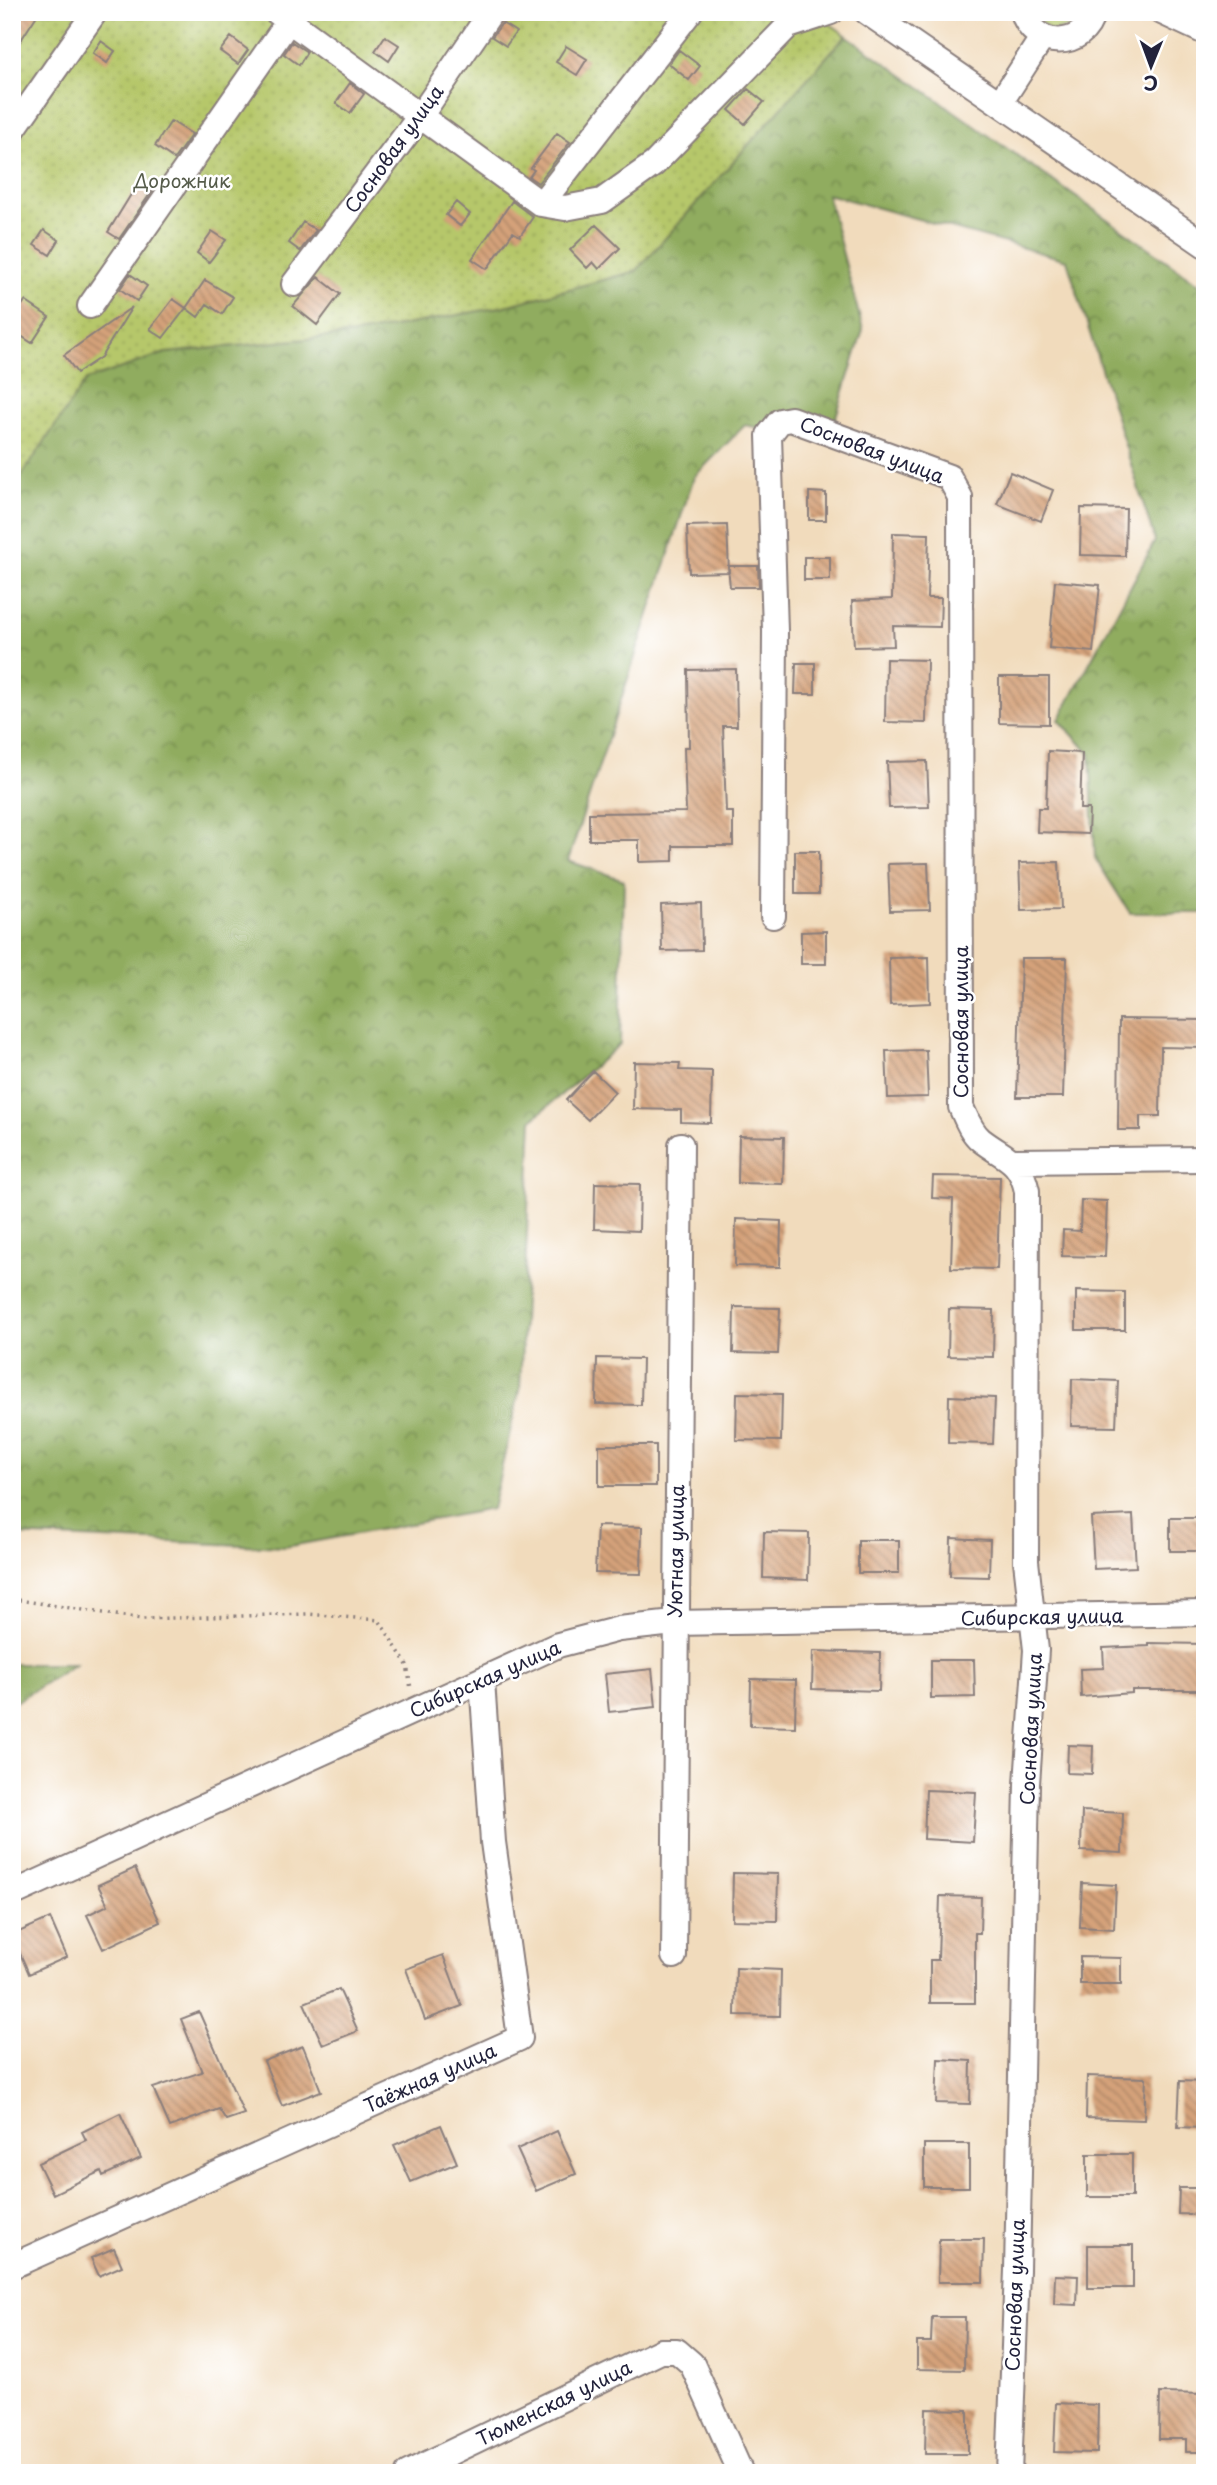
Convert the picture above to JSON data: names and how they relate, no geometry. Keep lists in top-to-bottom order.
{
  "streets": {
    "street": [
      "Сосновая улица",
      "Уютная улица",
      "Сибирская улица",
      "Таёжная улица",
      "Тюменская улица"
    ]
  },
  "crossings": [
    ["Сосновая улица", "Сибирская улица"],
    ["Уютная улица", "Сибирская улица"],
    ["Сибирская улица", "Таёжная улица"]
  ],
  "parks": ["Дорожник"],
  "north": "bottom"
}
